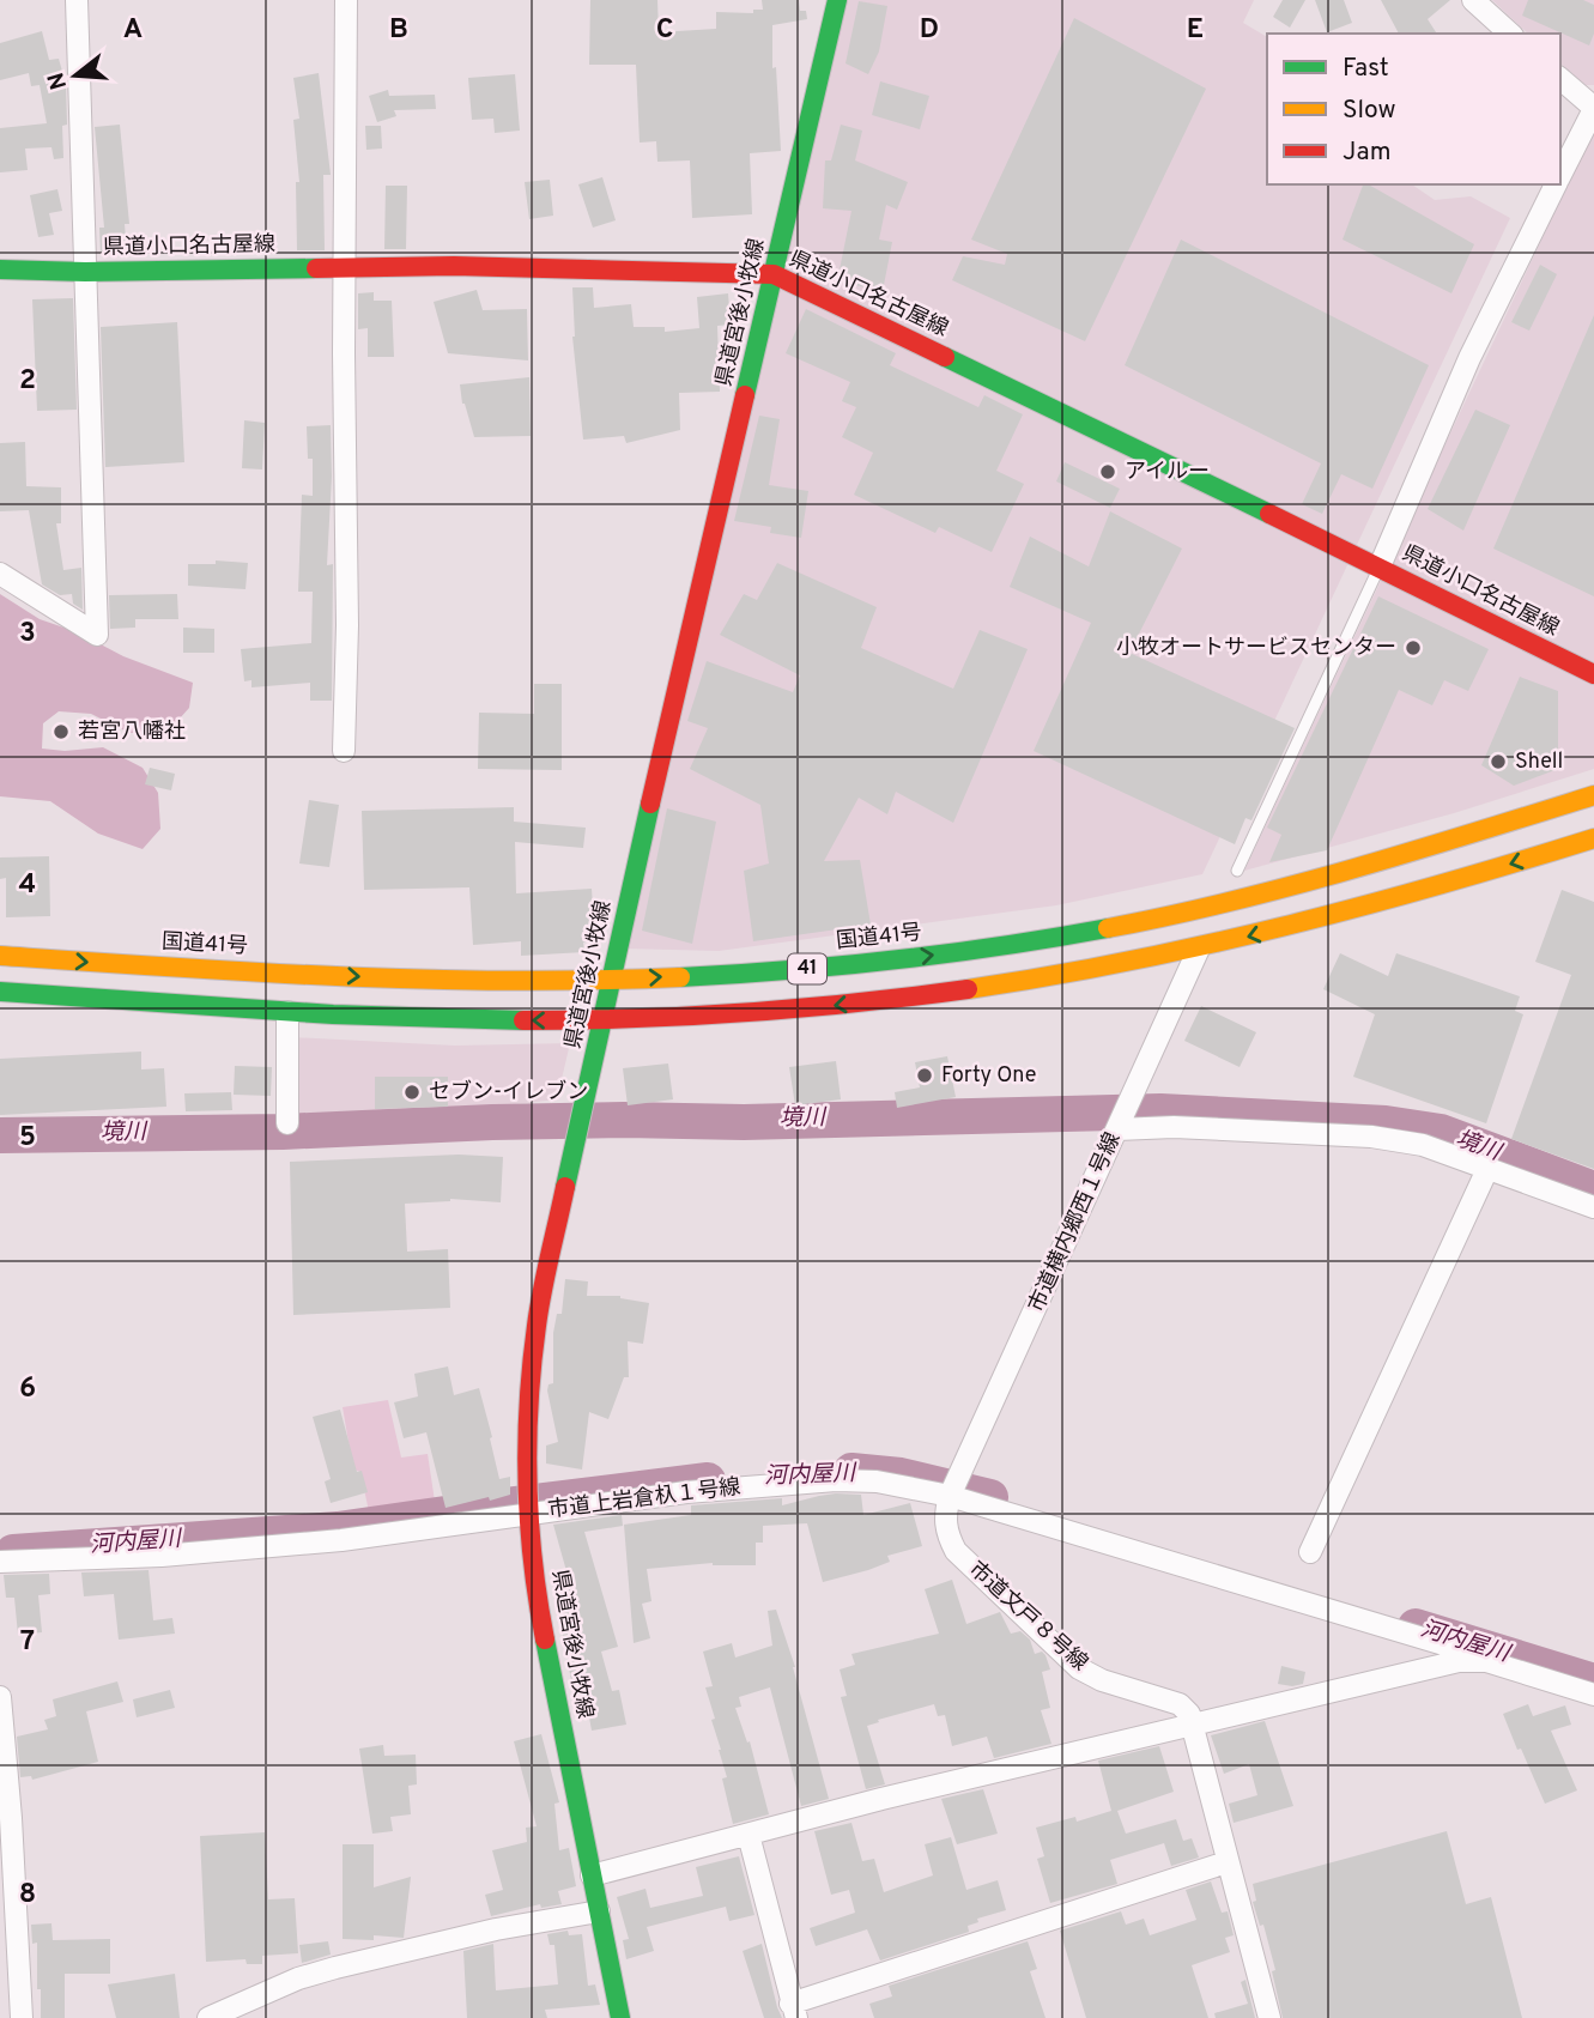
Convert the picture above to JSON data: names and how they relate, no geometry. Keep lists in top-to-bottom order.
{
  "streets": {
    "main road": [
      "県道小口名古屋線",
      "県道宮後小牧線",
      "国道41号",
      "41"
    ],
    "street": ["市道横内郷西１号線", "市道上岩倉杁１号線", "市道文戸８号線"]
  },
  "crossings": [
    ["県道小口名古屋線", "県道宮後小牧線"],
    ["県道宮後小牧線", "国道41号"],
    ["県道宮後小牧線", "41"],
    ["県道宮後小牧線", "市道上岩倉杁１号線"],
    ["41", "市道横内郷西１号線"],
    ["市道横内郷西１号線", "市道上岩倉杁１号線"],
    ["市道横内郷西１号線", "市道文戸８号線"],
    ["市道上岩倉杁１号線", "市道文戸８号線"]
  ],
  "water": ["境川", "河内屋川"],
  "places": [
    "アイルー",
    "小牧オートサービスセンター",
    "若宮八幡社",
    "Shell",
    "Forty One",
    "セブン-イレブン"
  ],
  "legend": ["Fast", "Slow", "Jam"],
  "north": "left",
  "grid": {
    "columns": [
      "A",
      "B",
      "C",
      "D",
      "E"
    ],
    "rows": [
      "2",
      "3",
      "4",
      "5",
      "6",
      "7",
      "8"
    ]
  }
}
